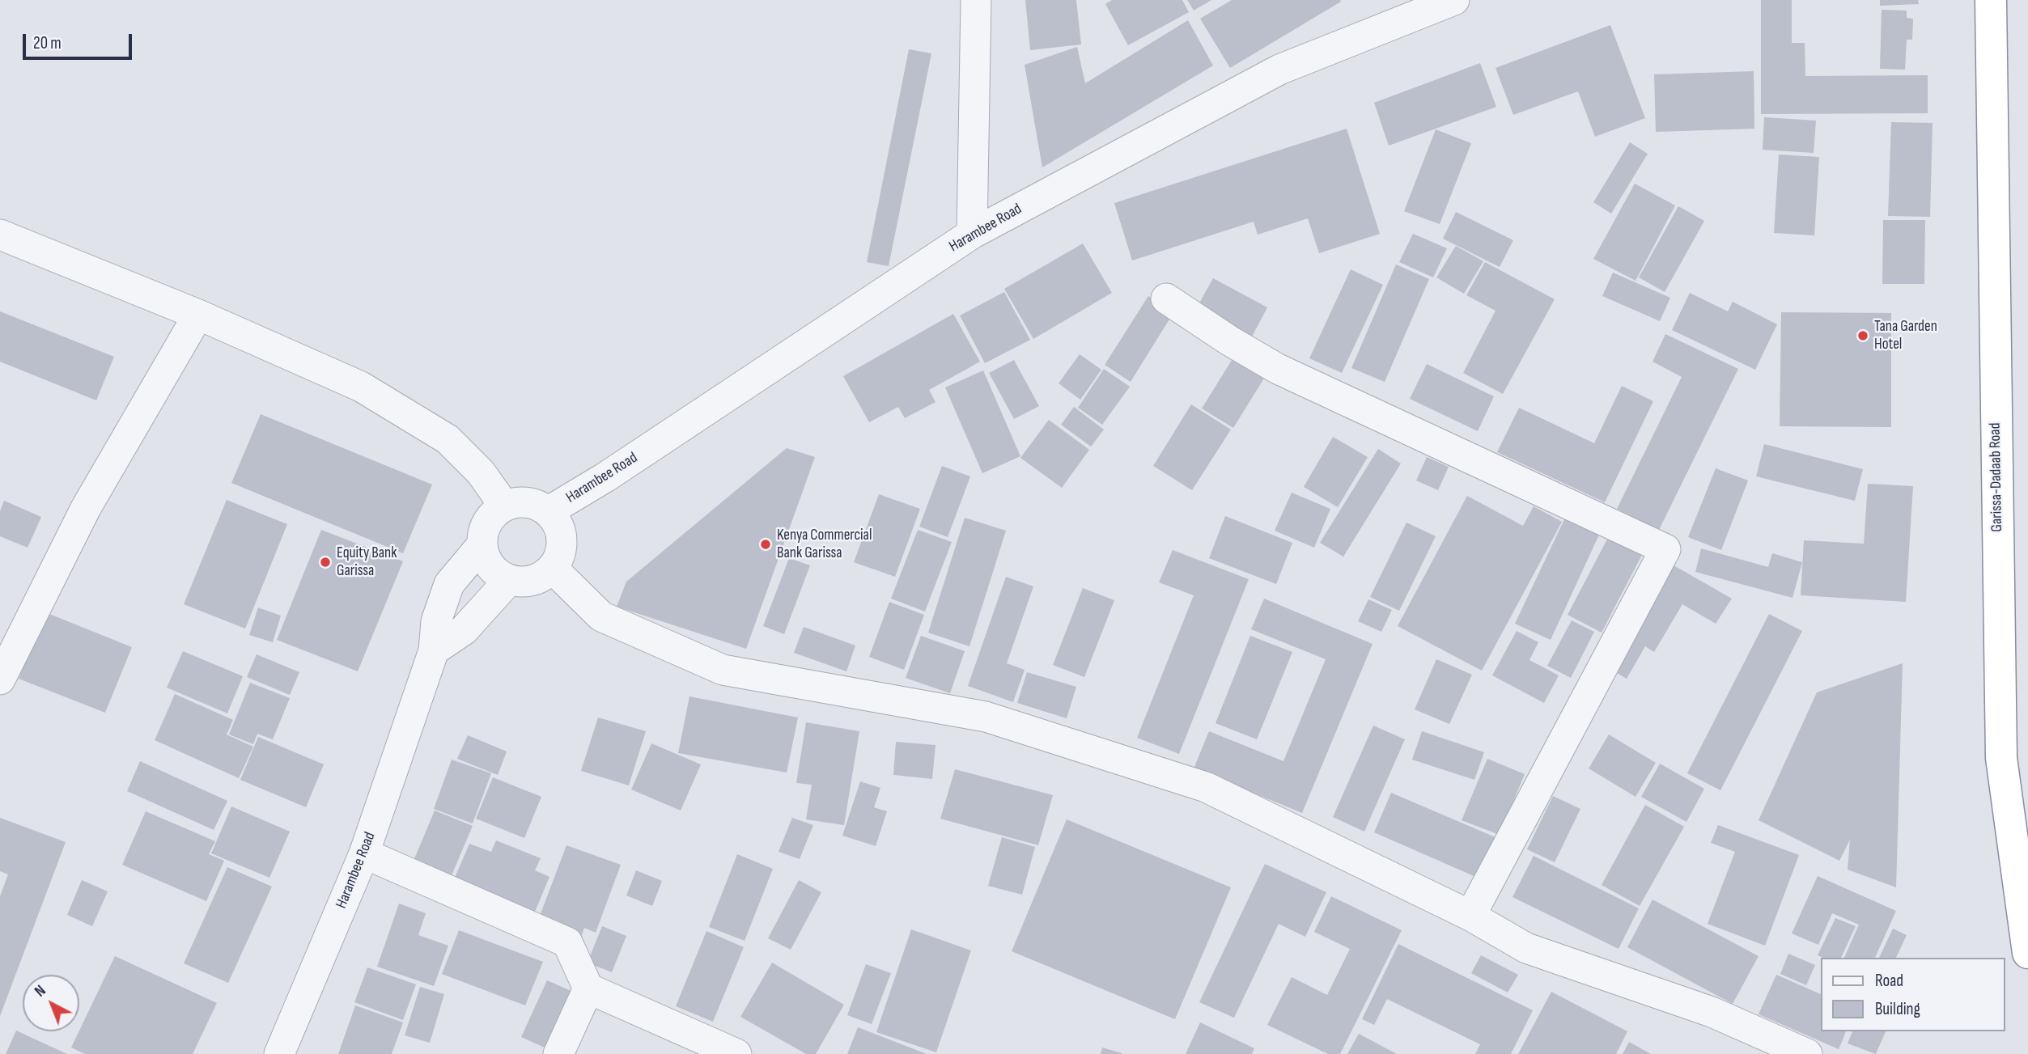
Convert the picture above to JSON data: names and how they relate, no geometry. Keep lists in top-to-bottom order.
{
  "streets": {
    "highway": ["Garissa-Dadaab Road"],
    "street": ["Harambee Road"]
  },
  "places": ["Tana Garden Hotel", "Kenya Commercial Bank Garissa", "Equity Bank Garissa"],
  "legend": ["Road", "Building"],
  "scale_bar": "20 m",
  "north": "top left"
}
